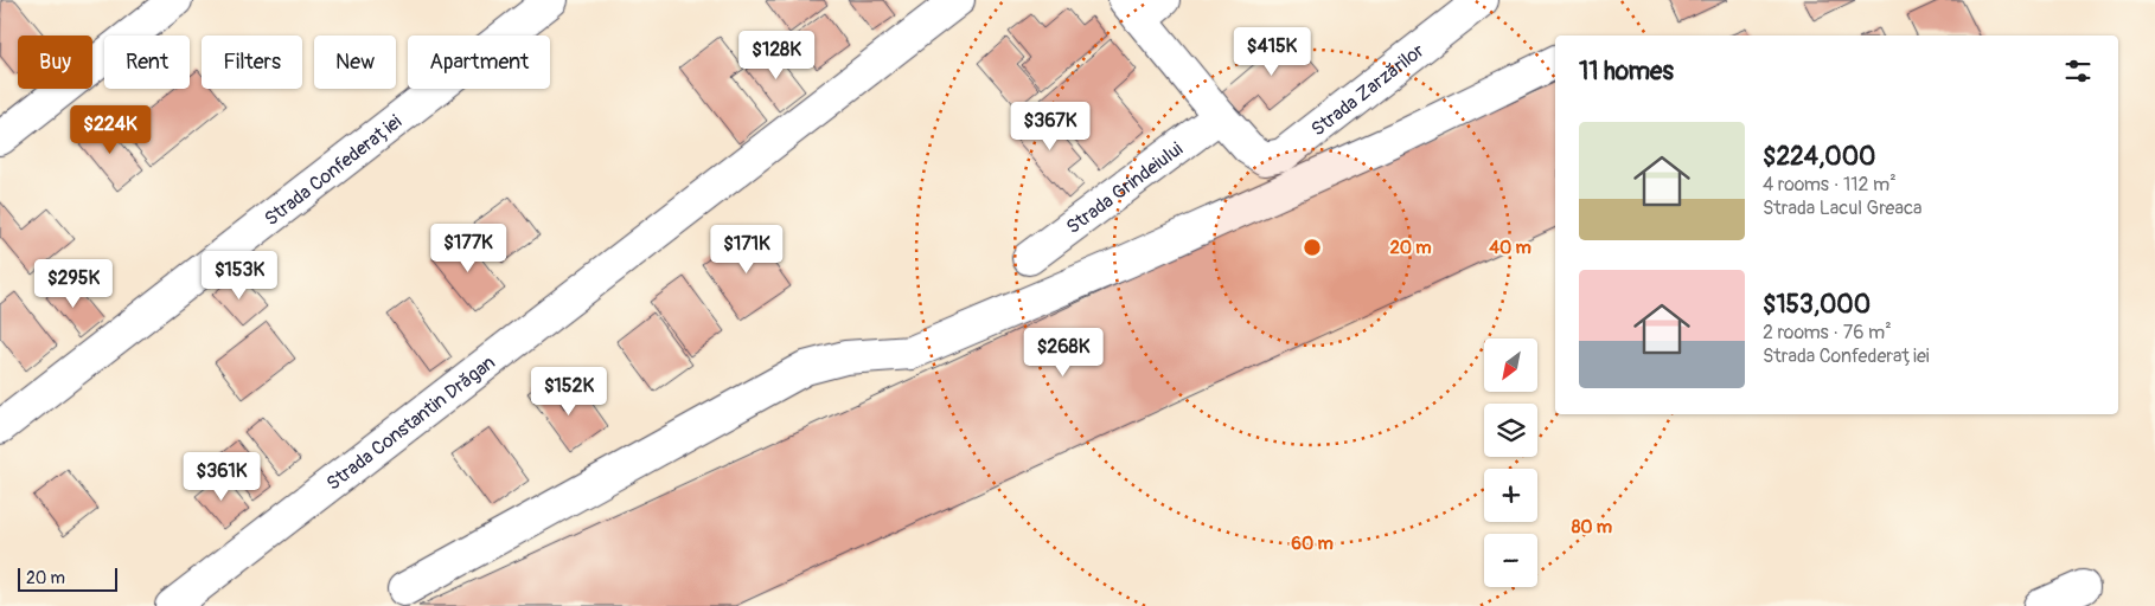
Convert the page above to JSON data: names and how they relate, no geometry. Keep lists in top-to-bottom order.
{
  "streets": {
    "street": [
      "Strada Zarzărilor",
      "Strada Confederației",
      "Strada Grindeiului",
      "Strada Constantin Drăgan"
    ]
  },
  "scale_bar": "20 m",
  "north": "bottom left",
  "page": {
    "price": [
      "$415K",
      "$128K",
      "$367K",
      "$224K",
      "$177K",
      "$171K",
      "$153K",
      "$295K",
      "$268K",
      "$152K",
      "$361K"
    ],
    "chip": [
      "Buy",
      "Rent",
      "Filters",
      "New",
      "Apartment"
    ],
    "heading": "11 homes",
    "list": [
      {
        "name": "$224,000",
        "note": "4 rooms · 112 m² · Strada Lacul Greaca"
      },
      {
        "name": "$153,000",
        "note": "2 rooms · 76 m² · Strada Confederației"
      }
    ],
    "map_buttons": ["+", "−"],
    "scale": "20 m"
  },
  "rings": [
    "20 m",
    "40 m",
    "80 m",
    "60 m"
  ]
}
